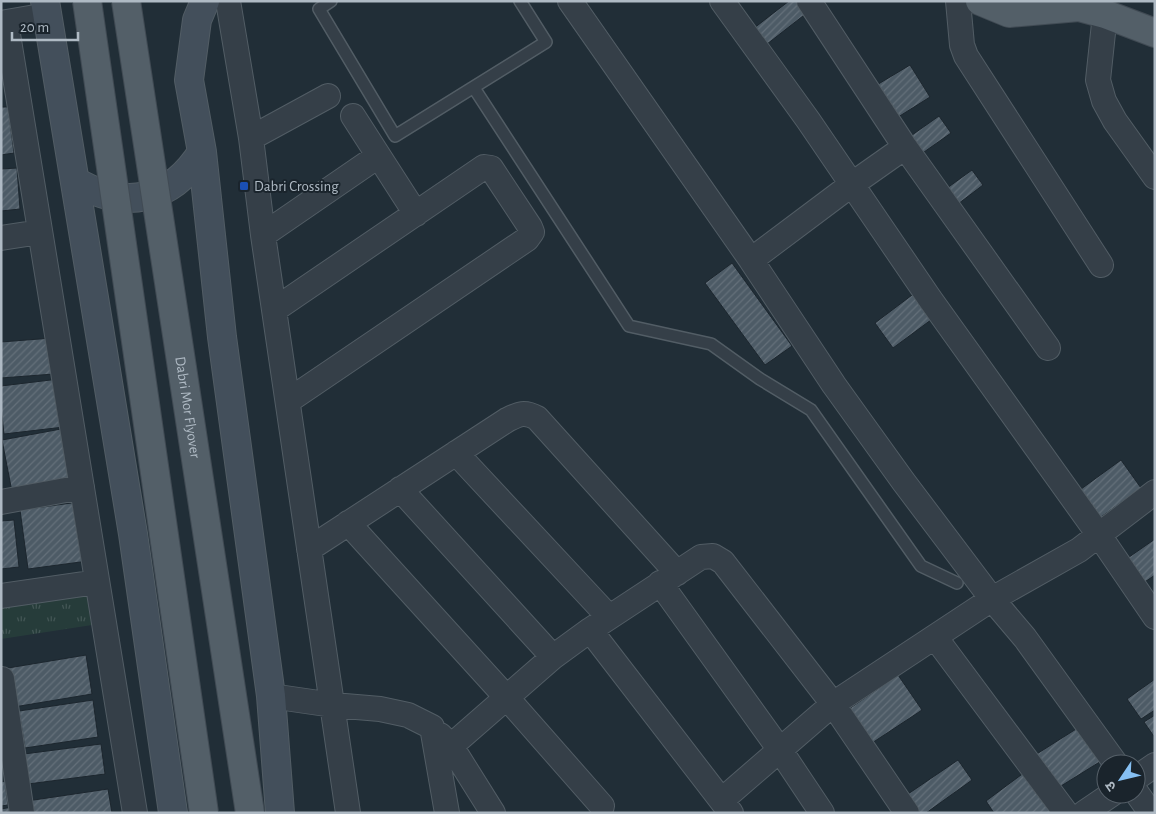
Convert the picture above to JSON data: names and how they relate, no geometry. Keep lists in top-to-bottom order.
{
  "streets": {
    "main road": ["Dabri Mor Flyover"]
  },
  "places": {
    "transit": ["Dabri Crossing"]
  },
  "scale_bar": "20 m",
  "north": "bottom left"
}
